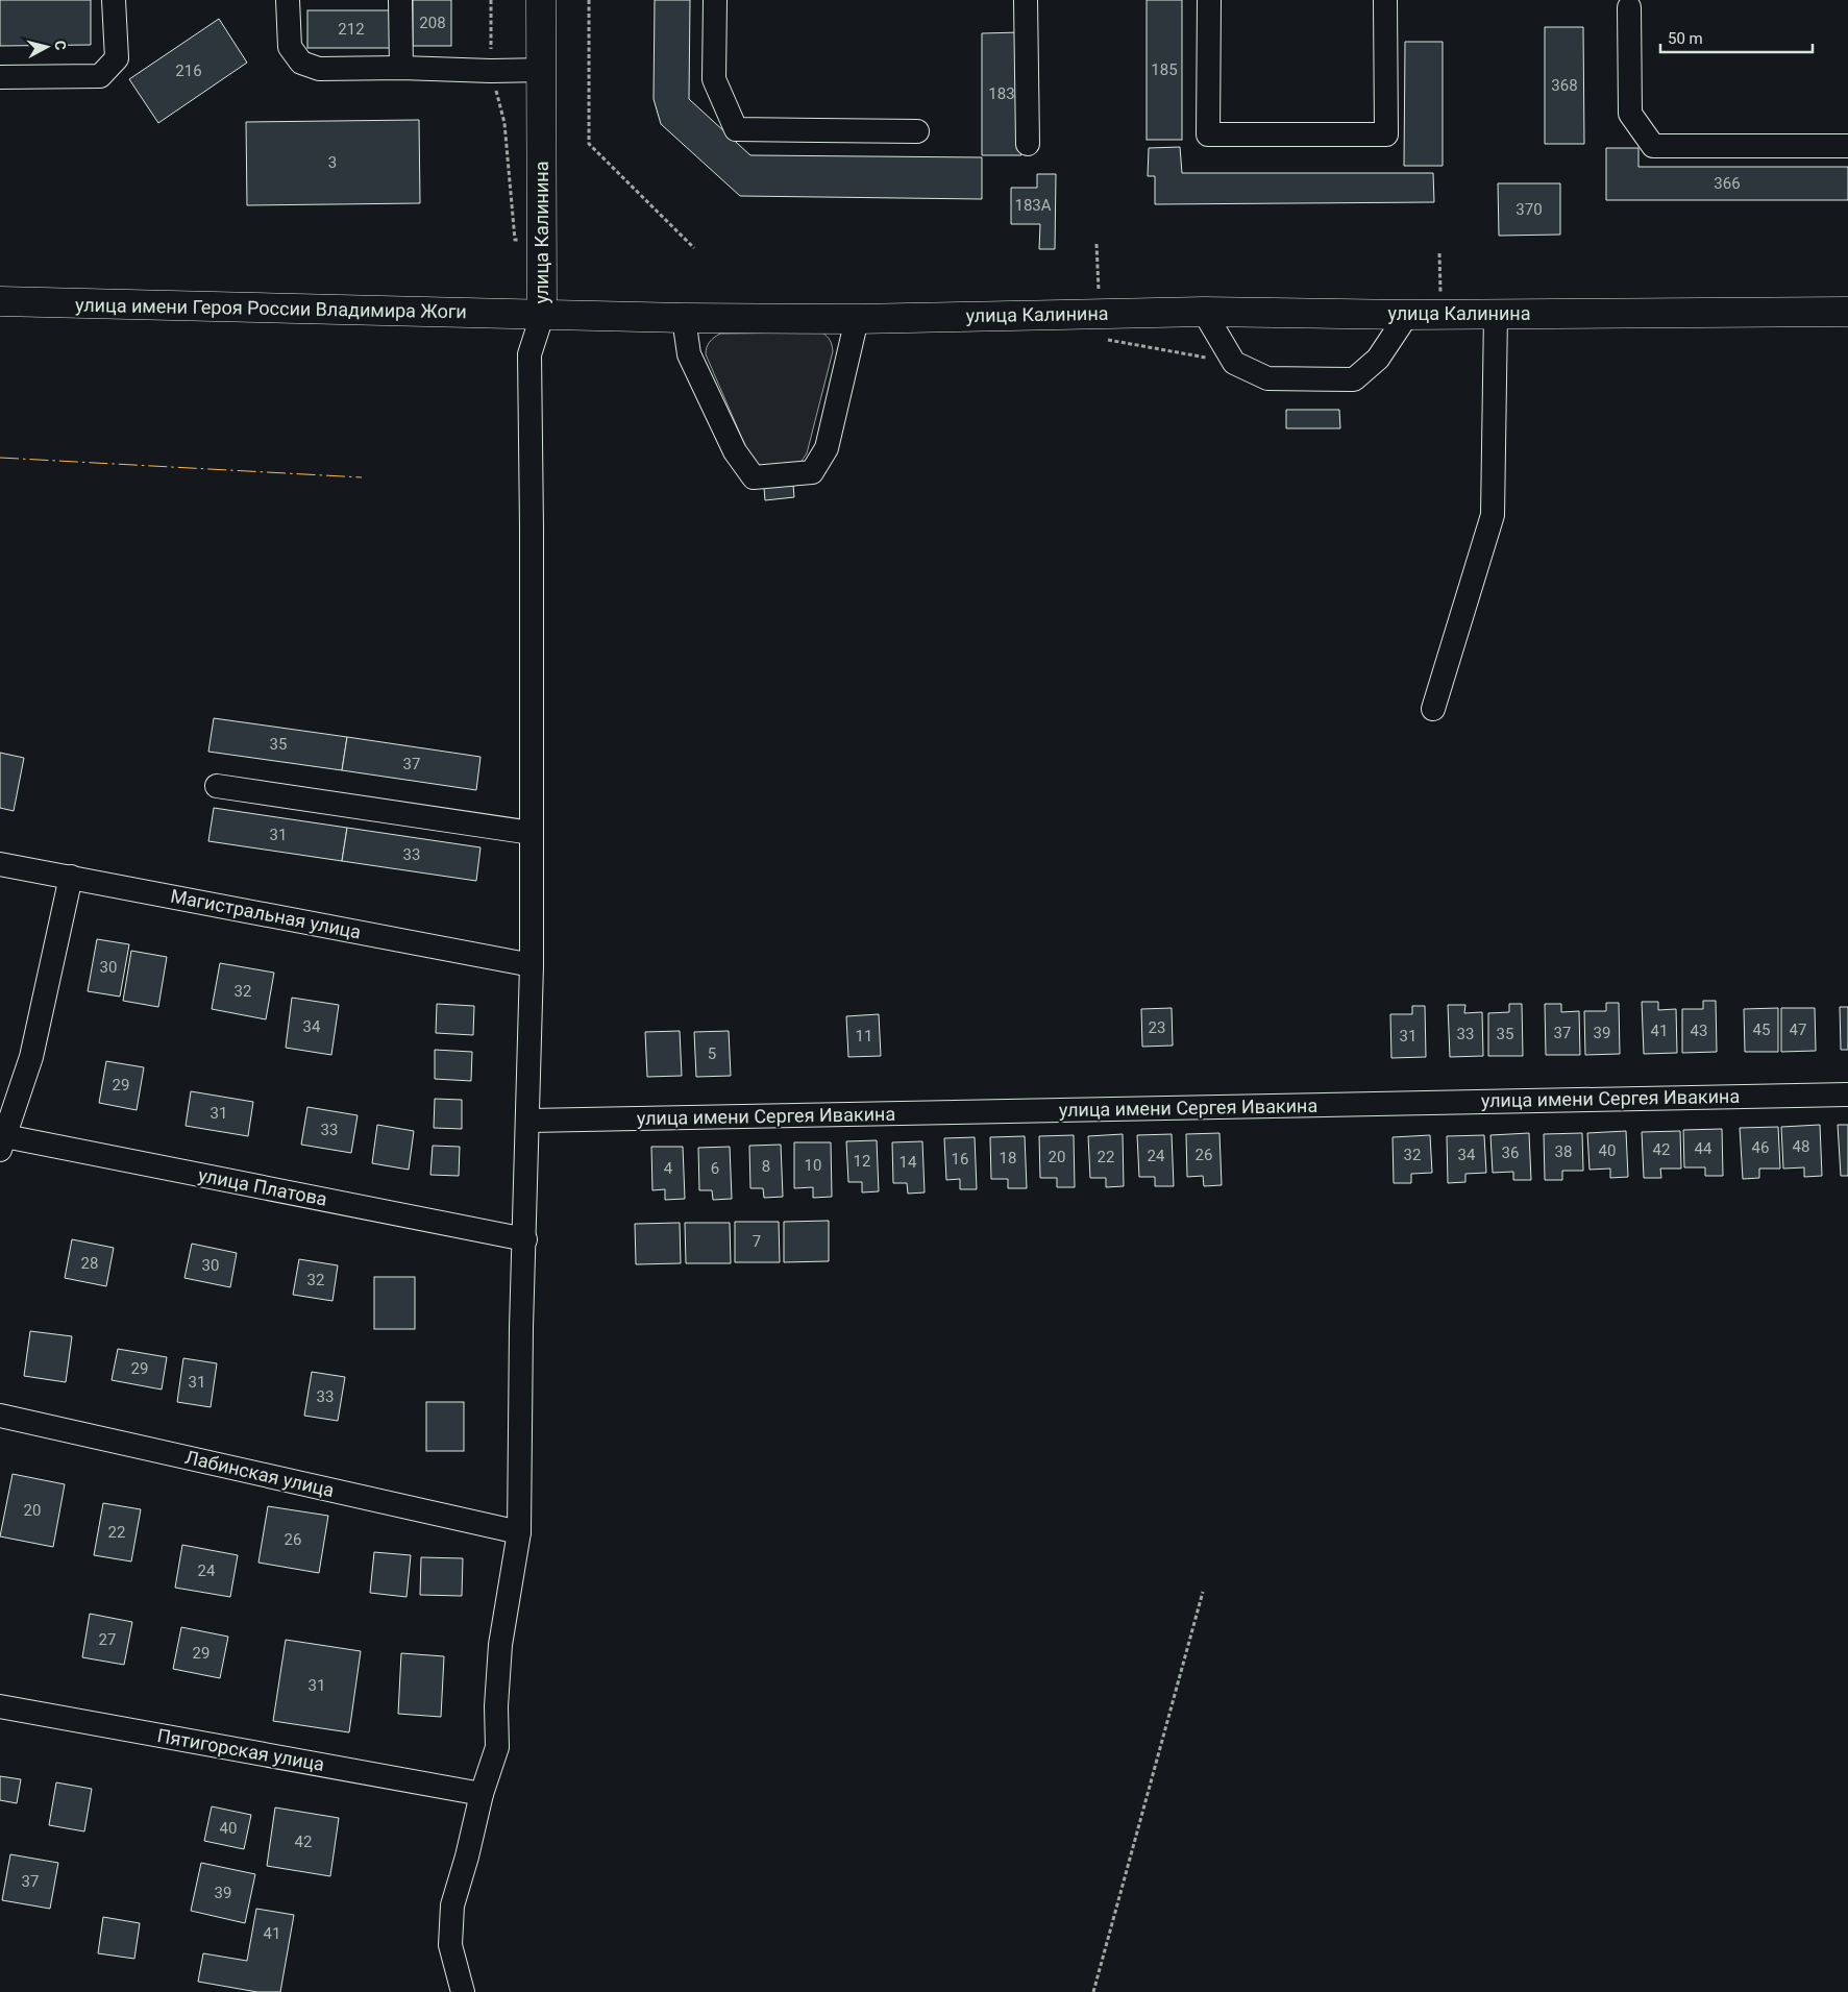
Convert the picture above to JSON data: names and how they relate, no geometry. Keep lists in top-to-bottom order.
{
  "streets": {
    "main road": ["улица Калинина", "улица имени Героя России Владимира Жоги"],
    "street": [
      "Магистральная улица",
      "улица имени Сергея Ивакина",
      "улица Платова",
      "Лабинская улица",
      "Пятигорская улица"
    ]
  },
  "crossings": [
    ["улица Калинина", "улица имени Героя России Владимира Жоги"]
  ],
  "house_numbers": [
    "208",
    "212",
    "185",
    "216",
    "368",
    "183",
    "3",
    "366",
    "183А",
    "370",
    "35",
    "37",
    "31",
    "33",
    "30",
    "32",
    "34",
    "23",
    "45",
    "47",
    "41",
    "43",
    "37",
    "39",
    "33",
    "35",
    "11",
    "31",
    "5",
    "29",
    "31",
    "33",
    "48",
    "46",
    "44",
    "42",
    "40",
    "38",
    "36",
    "26",
    "32",
    "34",
    "24",
    "20",
    "22",
    "18",
    "16",
    "12",
    "14",
    "10",
    "8",
    "4",
    "6",
    "7",
    "28",
    "30",
    "32",
    "29",
    "31",
    "33",
    "20",
    "22",
    "26",
    "24",
    "27",
    "29",
    "31",
    "40",
    "42",
    "37",
    "39",
    "41"
  ],
  "scale_bar": "50 m",
  "north": "right"
}
